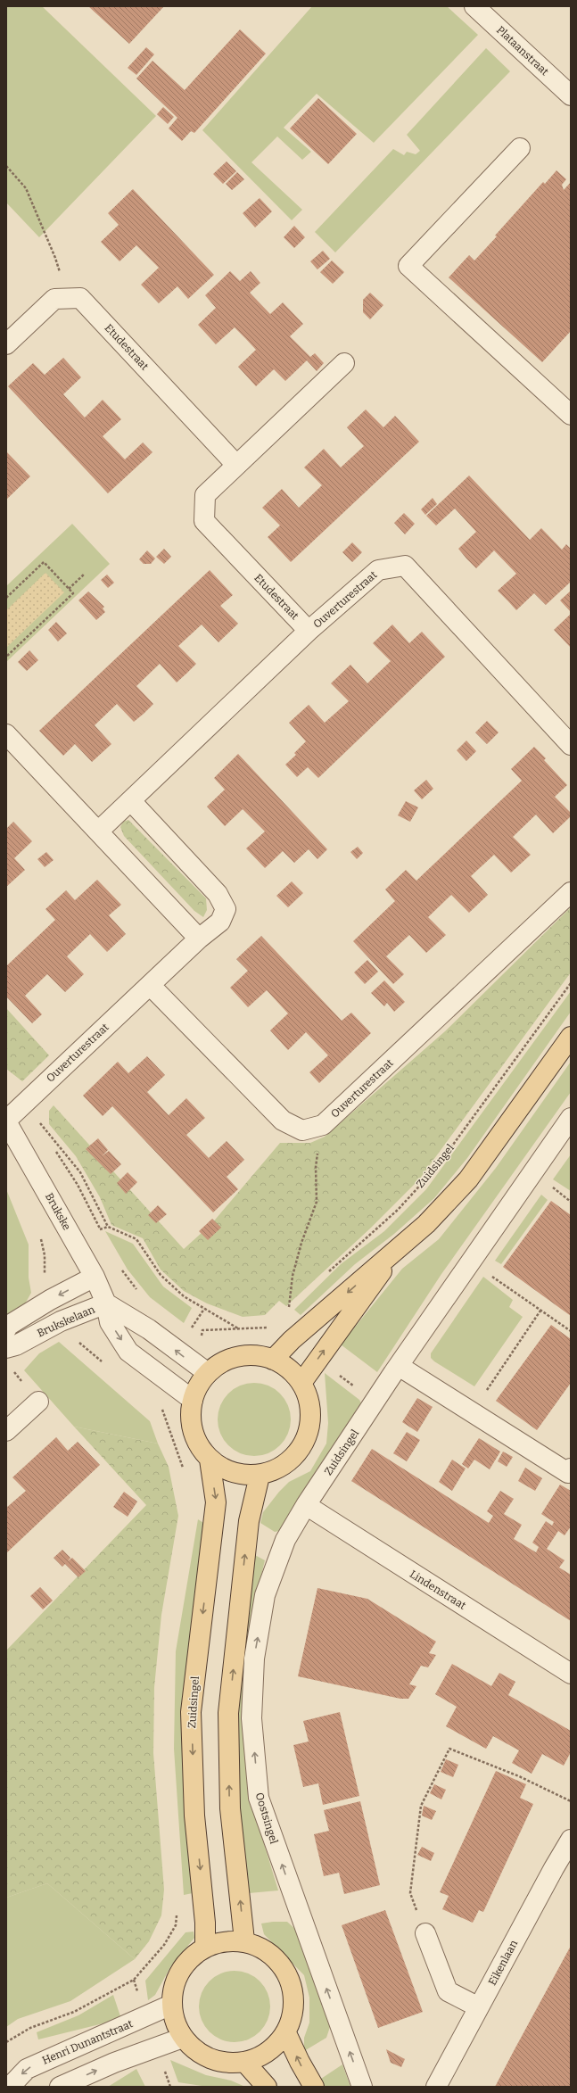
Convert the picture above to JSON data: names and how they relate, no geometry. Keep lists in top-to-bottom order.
{
  "streets": {
    "main road": ["Zuidsingel"],
    "street": [
      "Plataanstraat",
      "Etudestraat",
      "Ouverturestraat",
      "Brukske",
      "Brukskelaan",
      "Lindenstraat",
      "Oostsingel",
      "Eikenlaan",
      "Henri Dunantstraat"
    ]
  },
  "crossings": [
    ["Etudestraat", "Ouverturestraat"],
    ["Ouverturestraat", "Brukske"],
    ["Zuidsingel", "Brukske"],
    ["Zuidsingel", "Lindenstraat"],
    ["Zuidsingel", "Oostsingel"],
    ["Zuidsingel", "Henri Dunantstraat"],
    ["Brukske", "Brukskelaan"]
  ],
  "one_way": ["Zuidsingel", "Oostsingel"]
}
